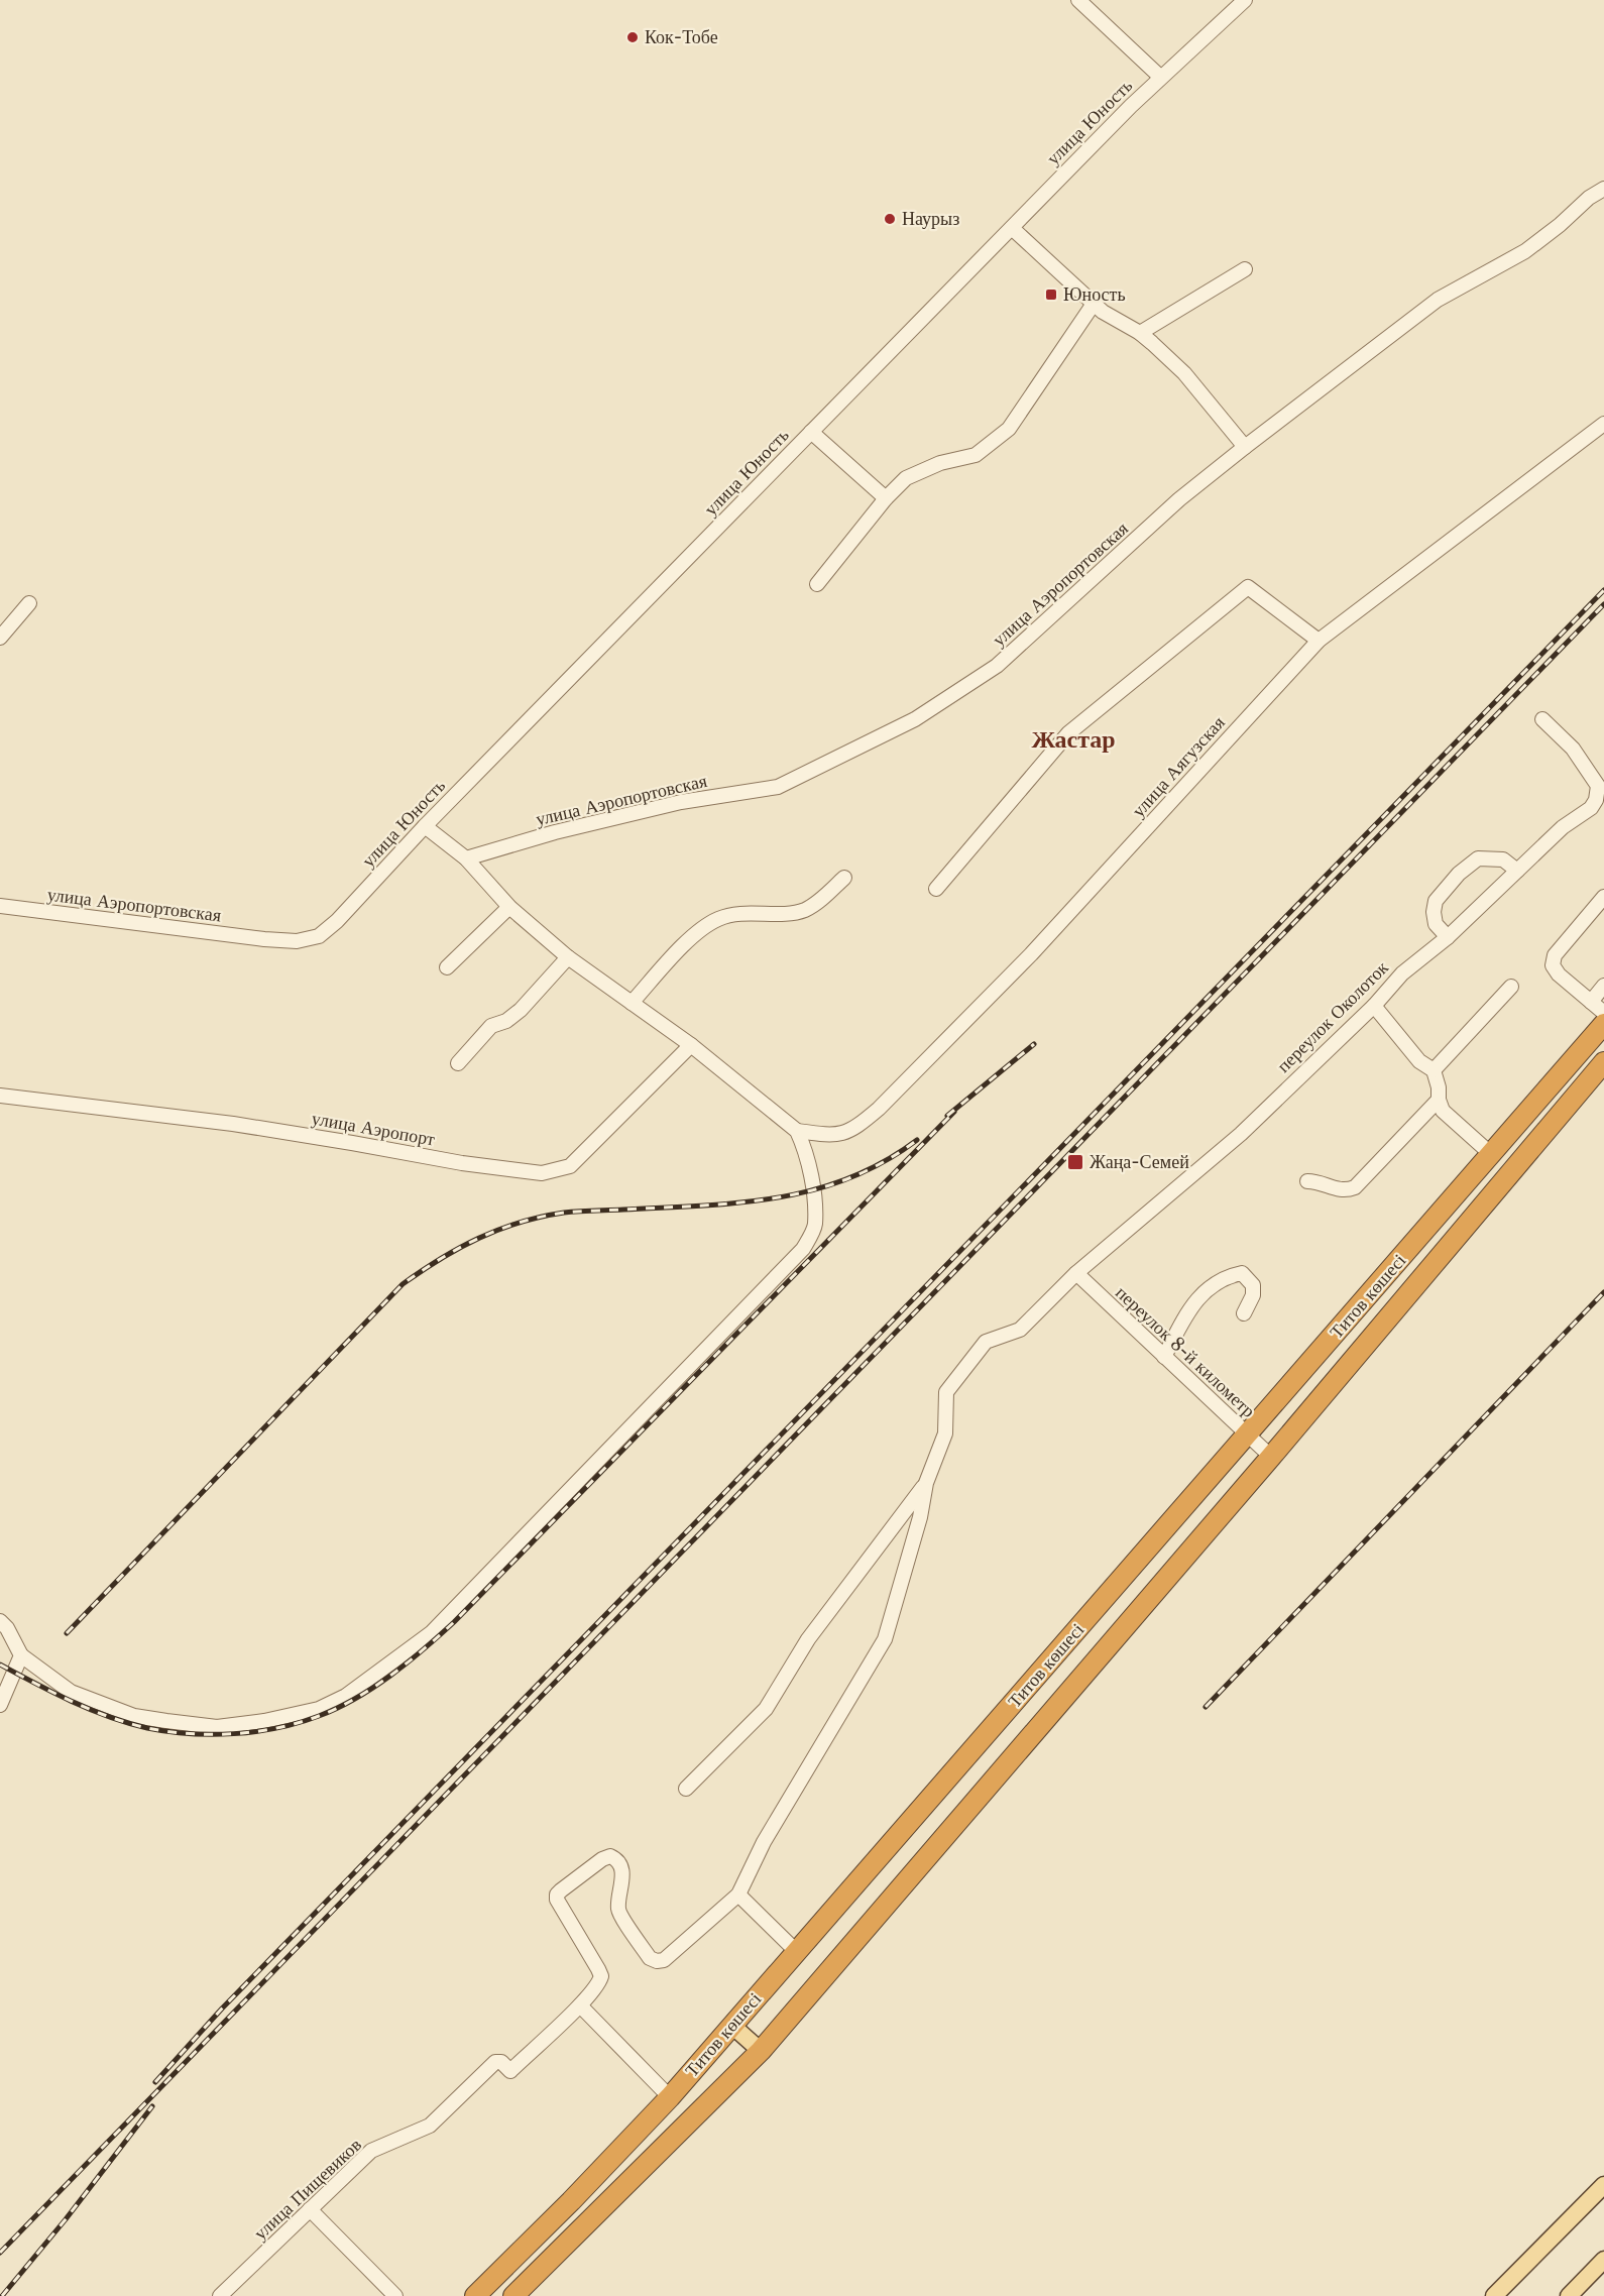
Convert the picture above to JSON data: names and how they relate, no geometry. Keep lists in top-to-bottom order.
{
  "streets": {
    "highway": ["Титов көшесі"],
    "street": [
      "улица Юность",
      "улица Аэропортовская",
      "улица Аягузская",
      "переулок Околоток",
      "улица Аэропорт",
      "переулок 8-й километр",
      "улица Пищевиков"
    ]
  },
  "crossings": [
    ["улица Юность", "улица Аэропортовская"],
    ["переулок Околоток", "переулок 8-й километр"],
    ["Титов көшесі", "переулок 8-й километр"]
  ],
  "districts": ["Жастар"],
  "places": {
    "other": ["Кок-Тобе", "Наурыз"],
    "transit": ["Юность", "Жаңа-Семей"]
  }
}
